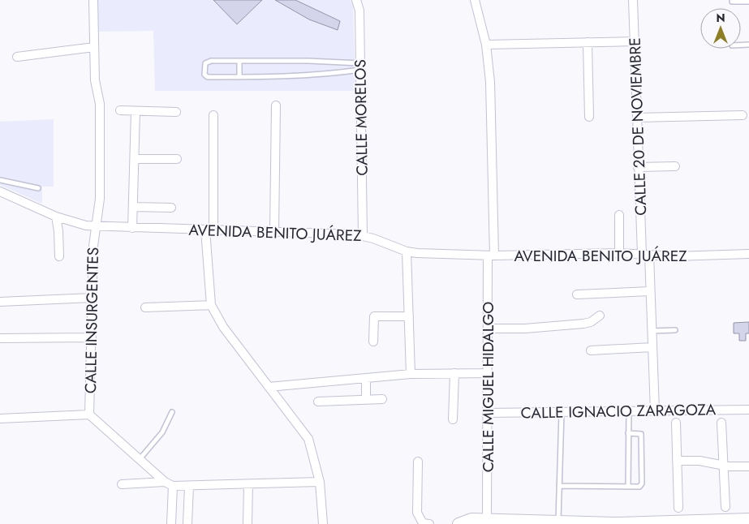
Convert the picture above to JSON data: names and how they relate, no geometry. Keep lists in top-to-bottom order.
{
  "streets": {
    "street": [
      "CALLE MORELOS",
      "CALLE 20 DE NOVIEMBRE",
      "AVENIDA BENITO JUÁREZ",
      "CALLE INSURGENTES",
      "CALLE MIGUEL HIDALGO",
      "CALLE IGNACIO ZARAGOZA"
    ]
  },
  "crossings": [
    ["CALLE MORELOS", "AVENIDA BENITO JUÁREZ"],
    ["CALLE 20 DE NOVIEMBRE", "AVENIDA BENITO JUÁREZ"],
    ["CALLE 20 DE NOVIEMBRE", "CALLE IGNACIO ZARAGOZA"],
    ["AVENIDA BENITO JUÁREZ", "CALLE INSURGENTES"],
    ["AVENIDA BENITO JUÁREZ", "CALLE MIGUEL HIDALGO"],
    ["CALLE MIGUEL HIDALGO", "CALLE IGNACIO ZARAGOZA"]
  ],
  "north": "top"
}
